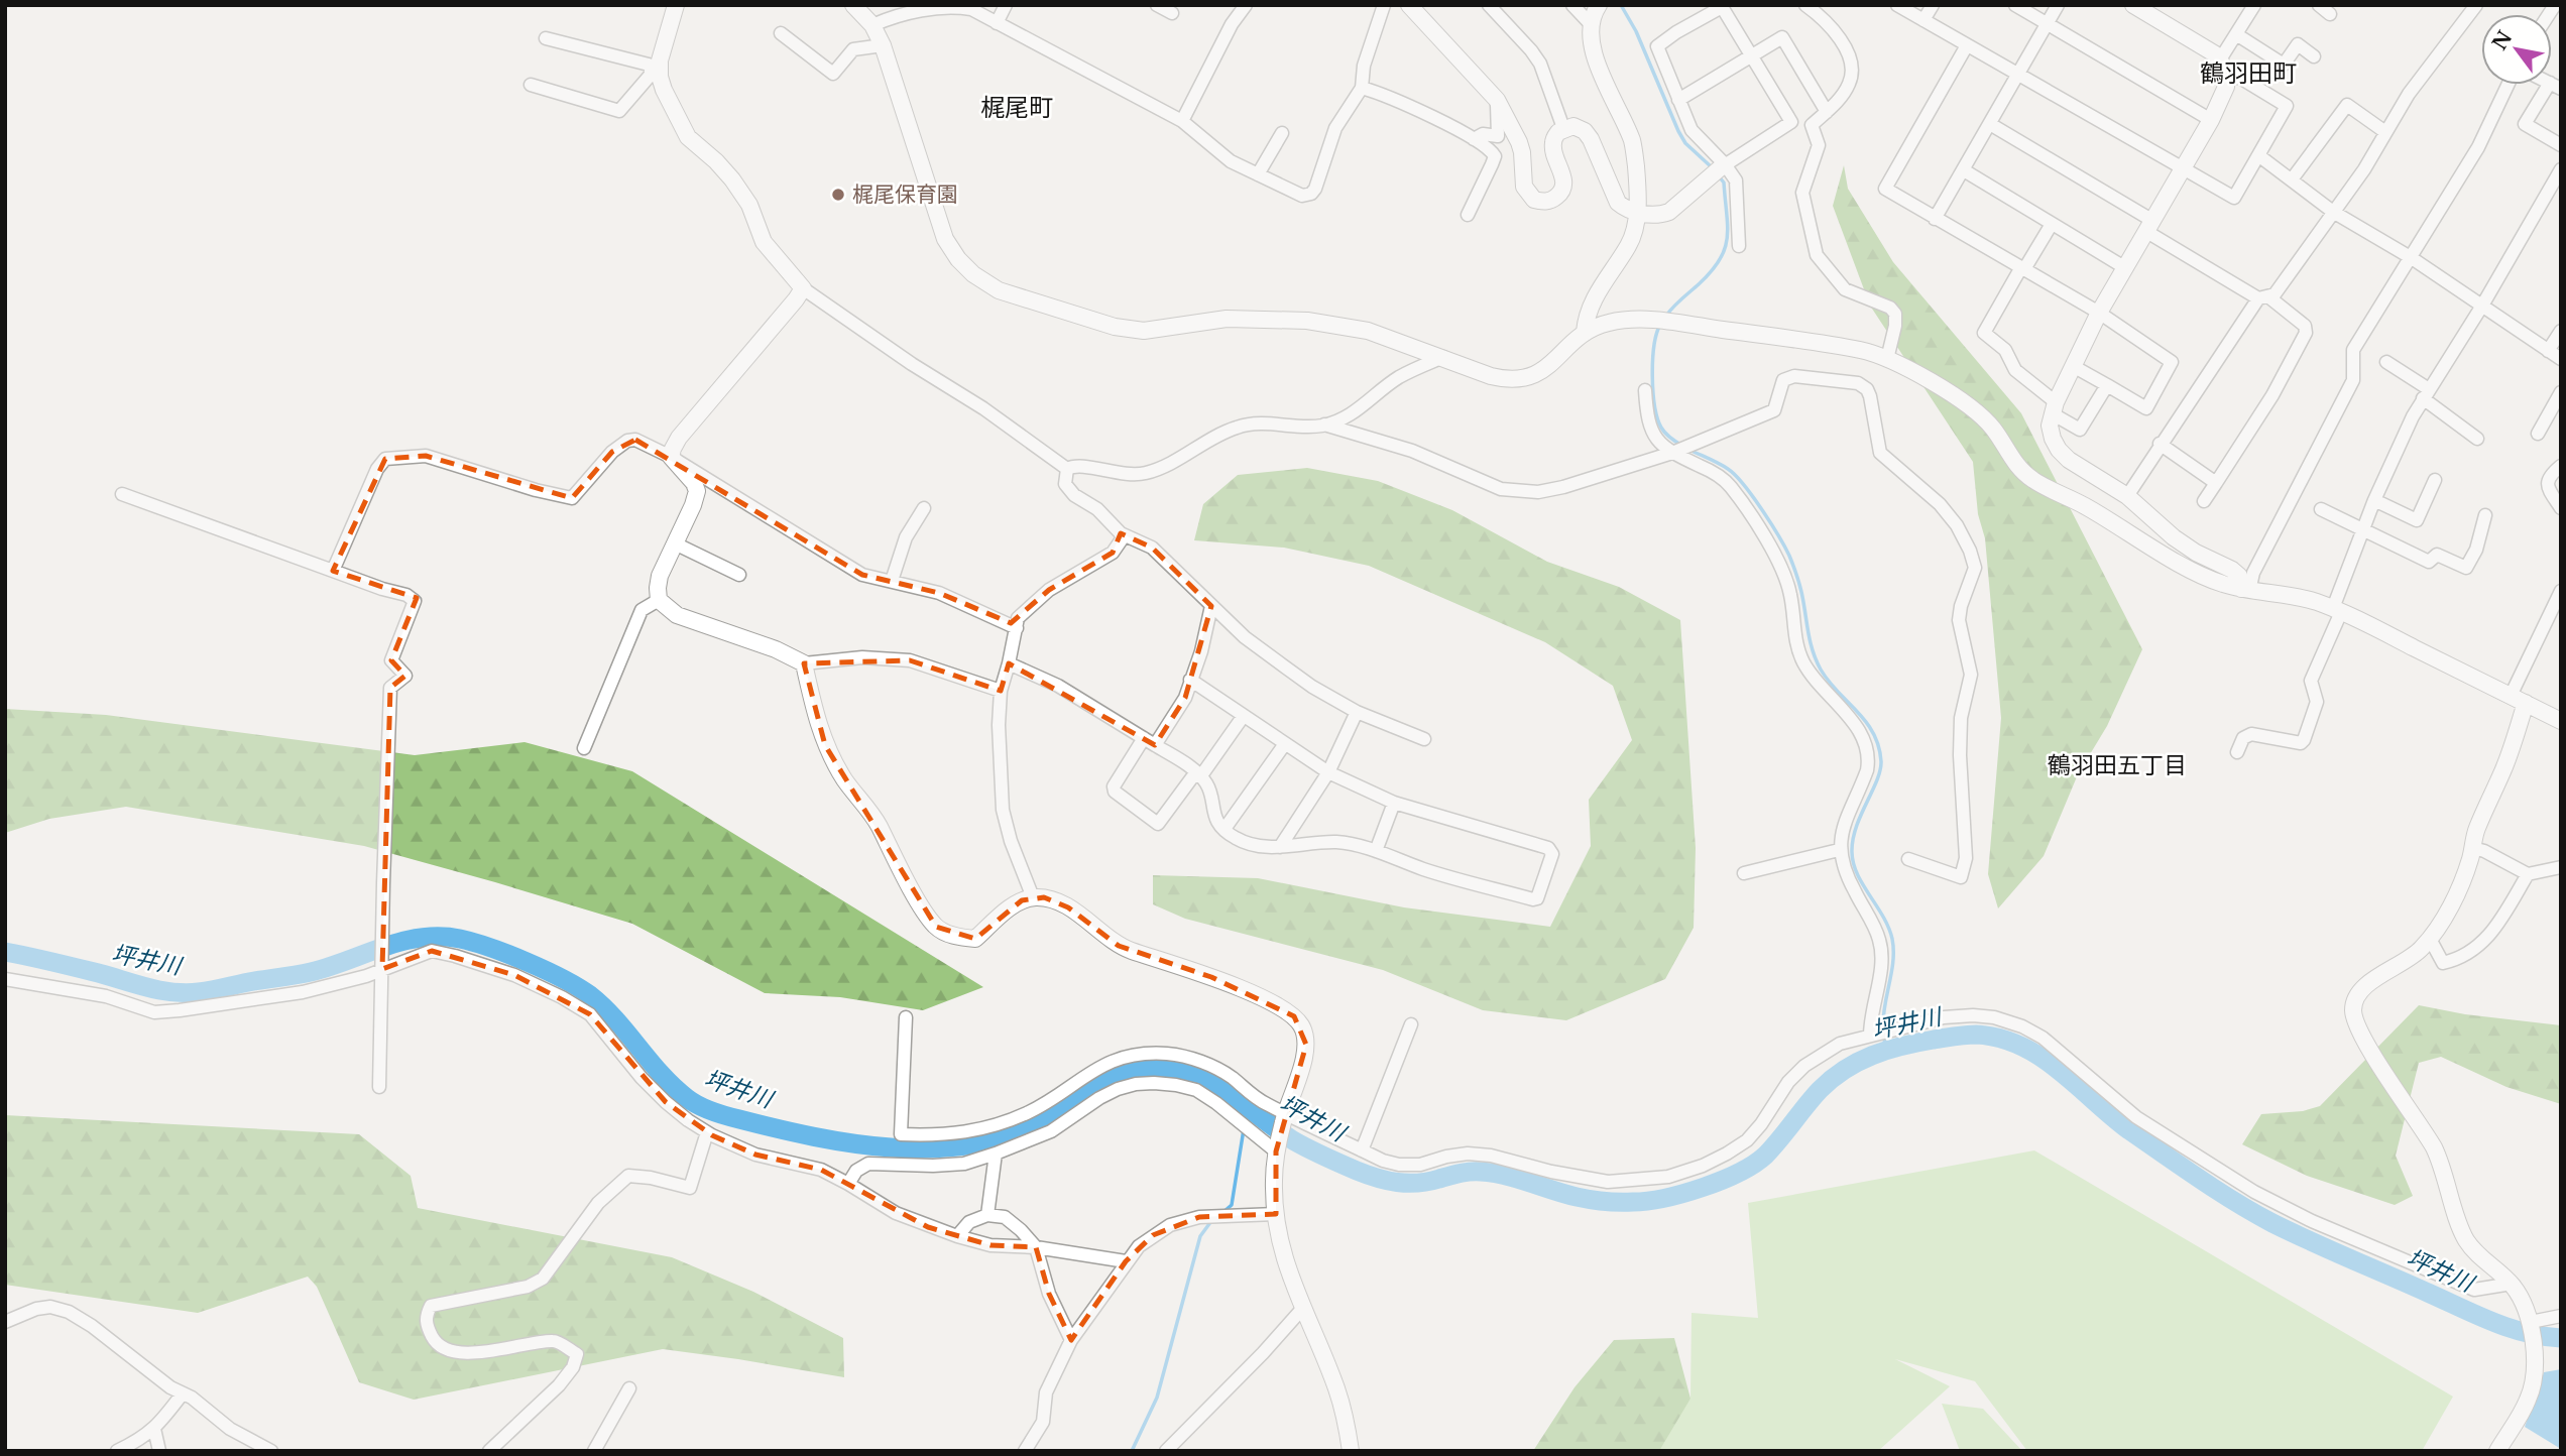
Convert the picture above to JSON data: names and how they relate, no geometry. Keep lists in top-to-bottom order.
{
  "districts": ["鶴羽田町", "梶尾町", "鶴羽田五丁目"],
  "water": ["坪井川"],
  "places": ["梶尾保育園"],
  "north": "top left"
}
